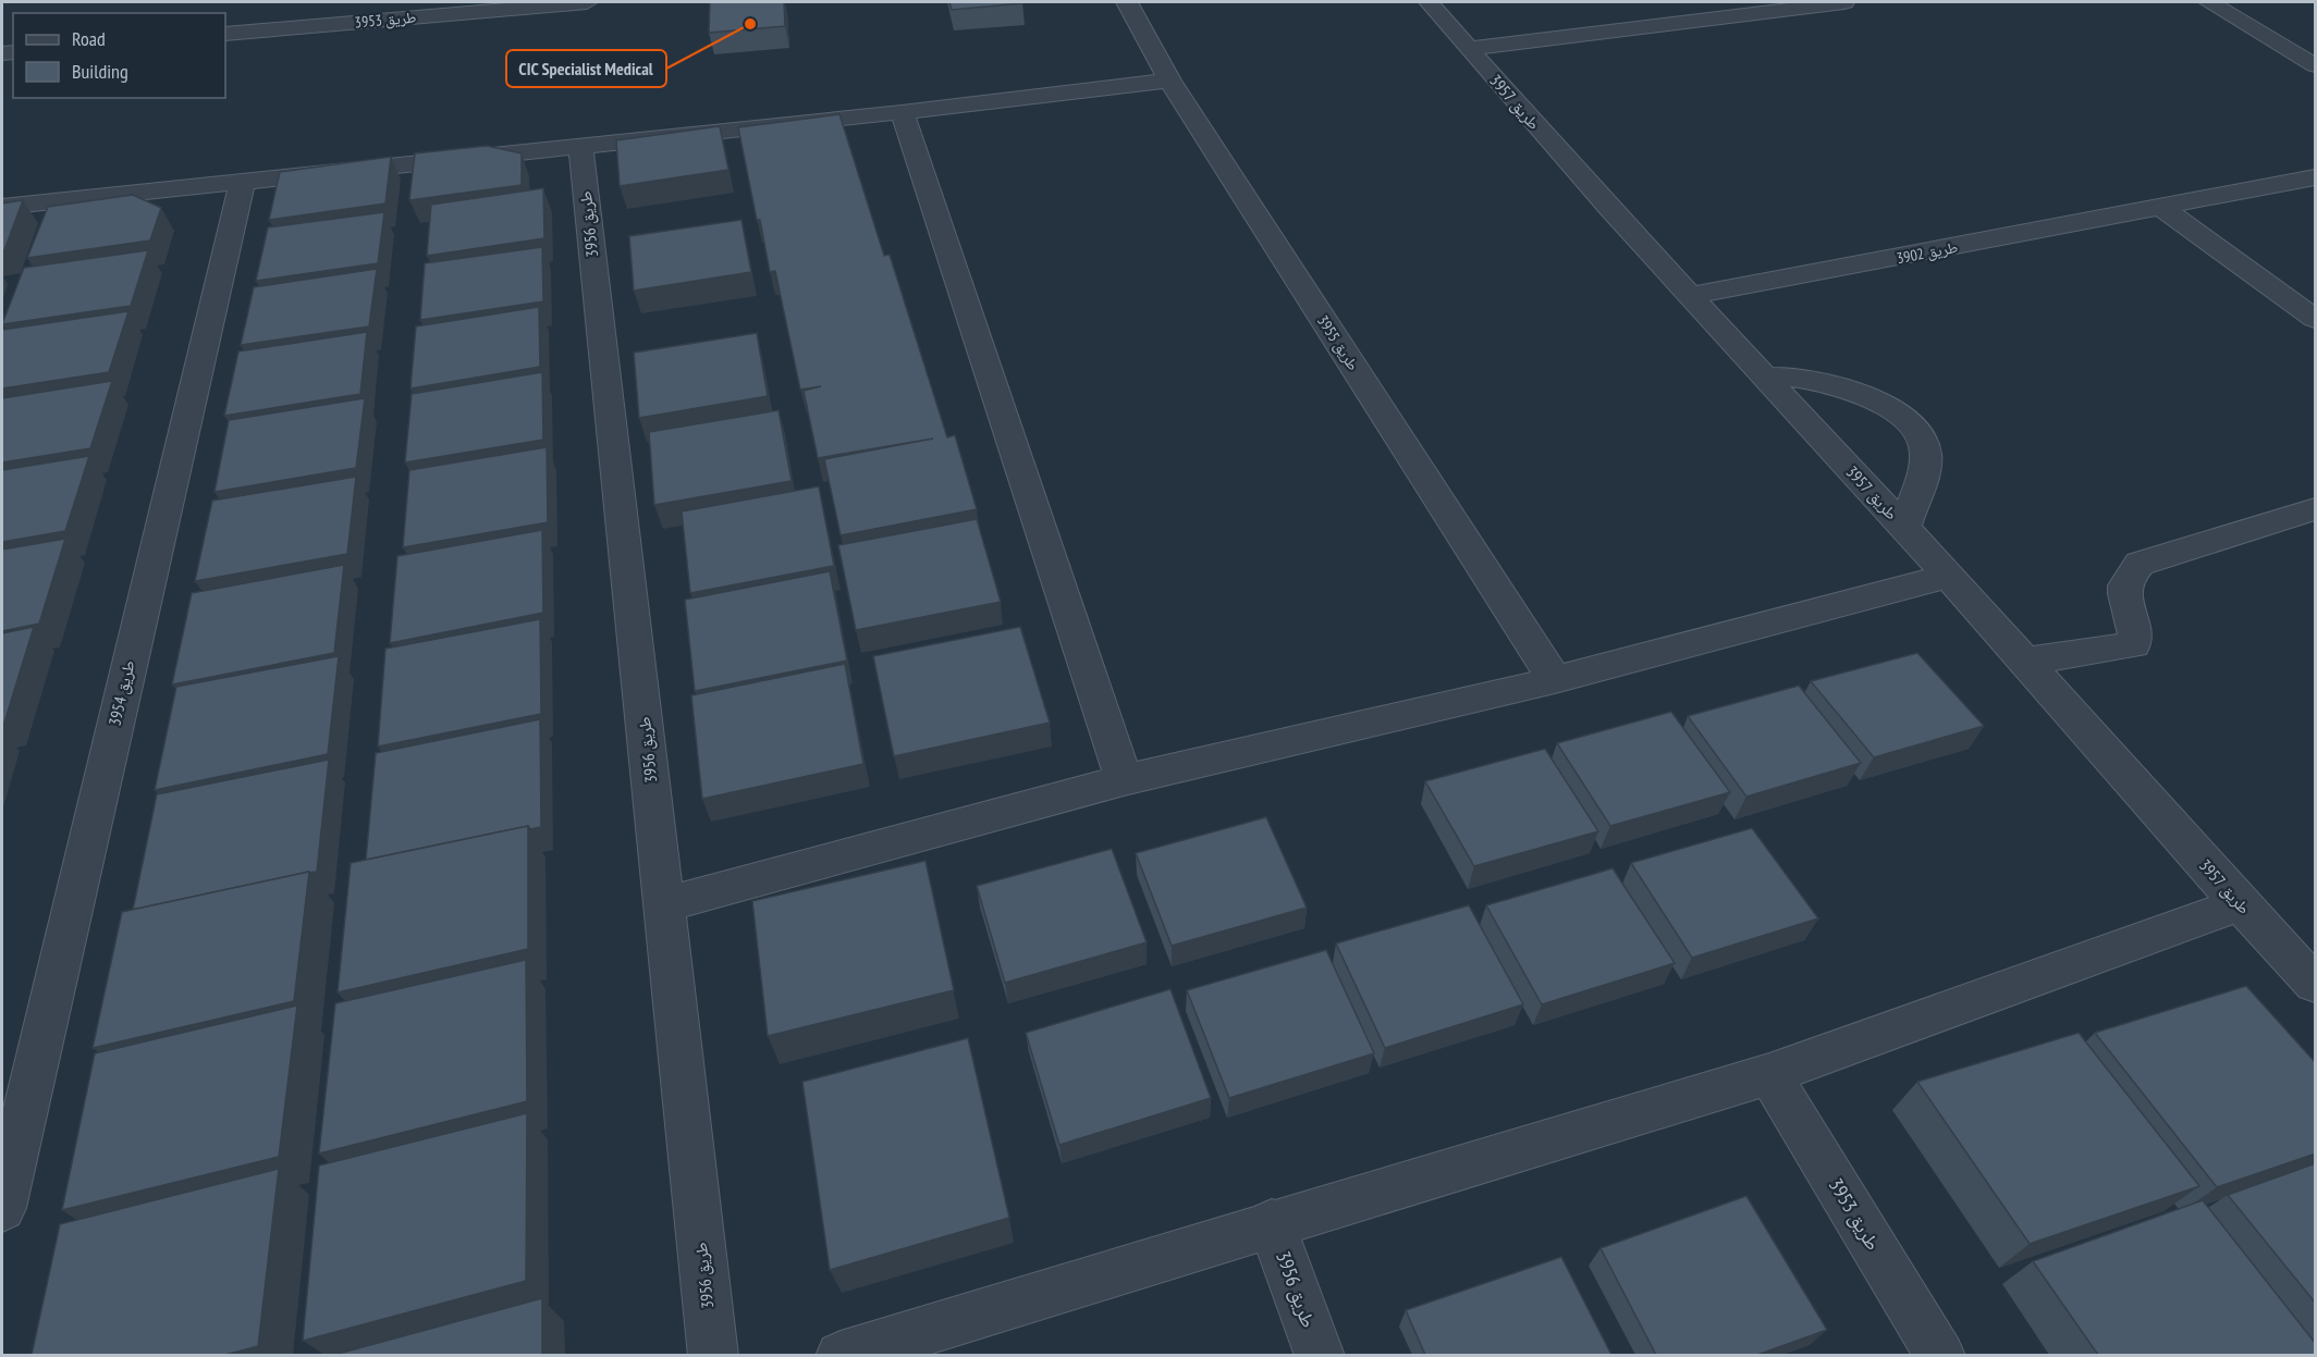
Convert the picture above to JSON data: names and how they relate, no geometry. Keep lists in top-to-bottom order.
{
  "streets": {
    "street": [
      "طريق 3953",
      "طريق 3957",
      "طريق 3956",
      "طريق 3902",
      "طريق 3955",
      "طريق 3954"
    ]
  },
  "crossings": [
    ["طريق 3957", "طريق 3902"]
  ],
  "places": ["CIC Specialist Medical"],
  "legend": ["Road", "Building"]
}
